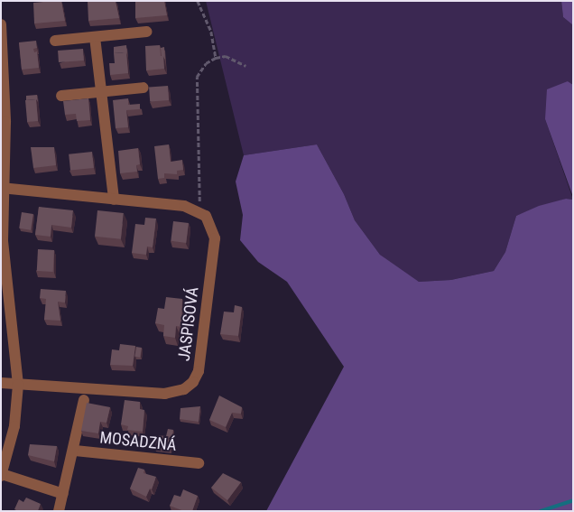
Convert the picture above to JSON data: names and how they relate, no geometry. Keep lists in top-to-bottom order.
{
  "streets": {
    "street": ["JASPISOVÁ", "MOSADZNÁ"]
  }
}
